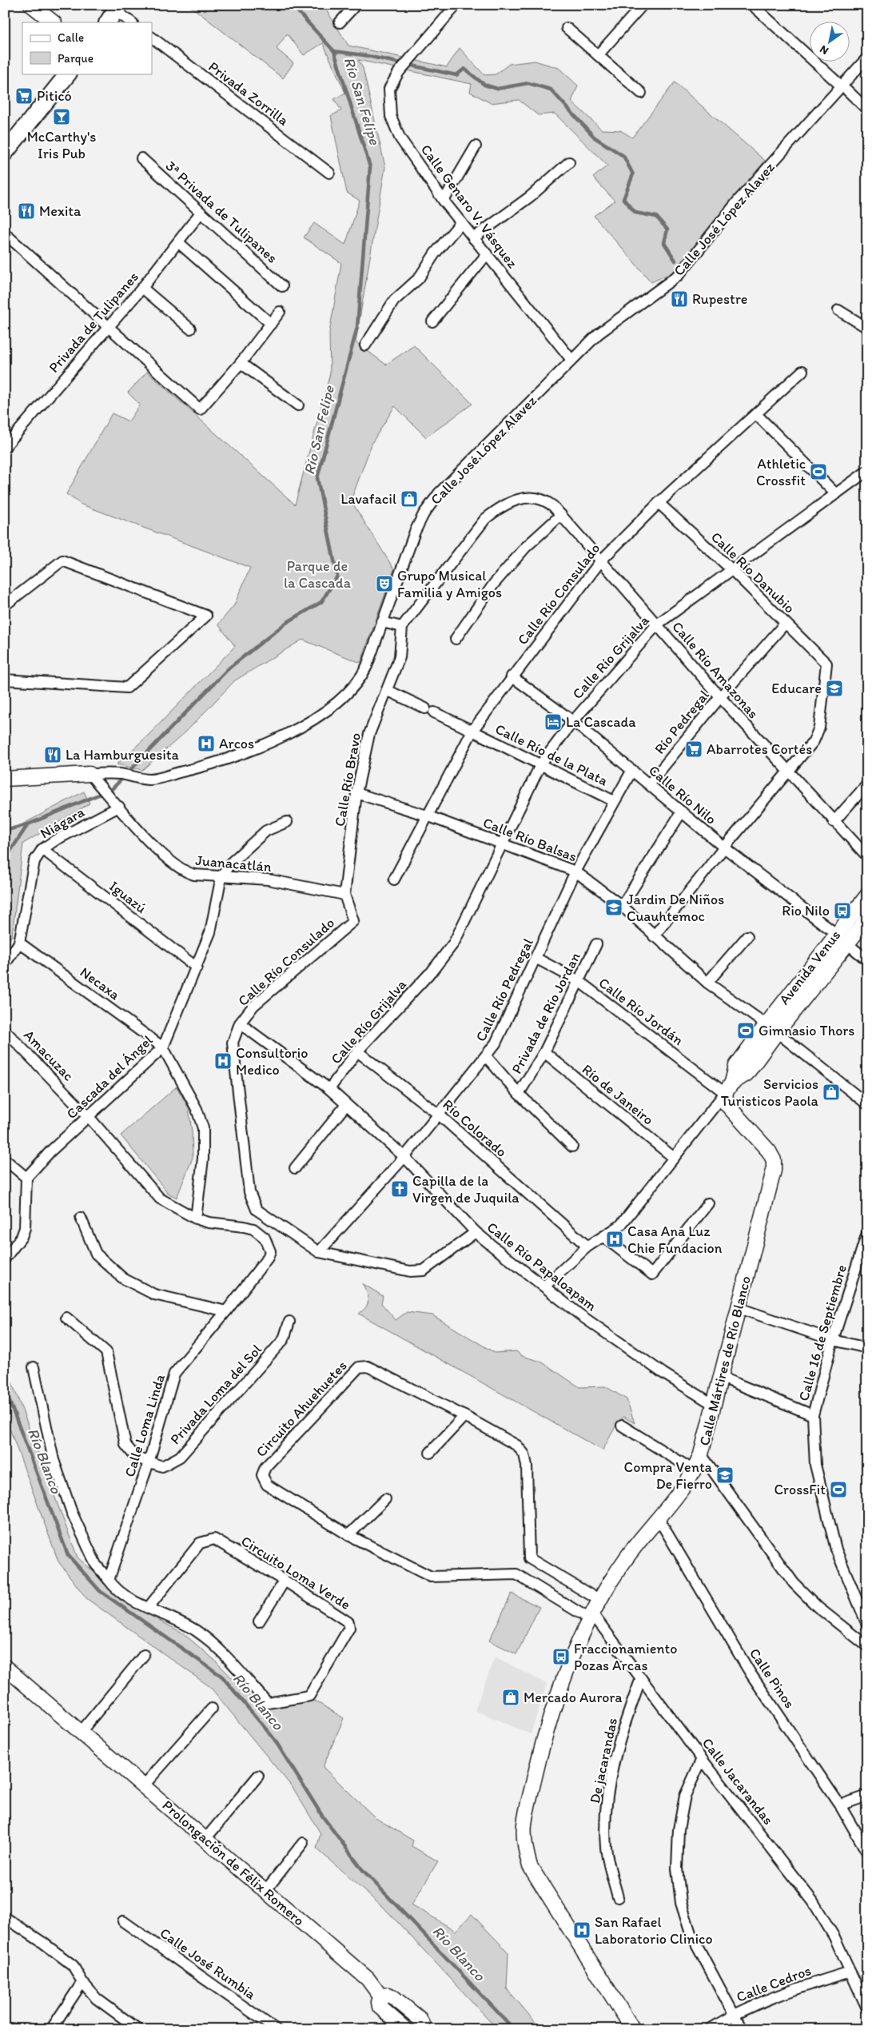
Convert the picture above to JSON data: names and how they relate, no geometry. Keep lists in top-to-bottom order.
{
  "streets": {
    "main road": [
      "Calle José López Alavez",
      "Avenida Venus",
      "Calle Mártires de Río Blanco",
      "Prolongación de Félix Romero"
    ],
    "street": [
      "Privada Zorrilla",
      "Calle Genaro V. Vásquez",
      "3ª Privada de Tulipanes",
      "Privada de Tulipanes",
      "Calle Río Danubio",
      "Calle Río Consulado",
      "Calle Río Grijalva",
      "Calle Río Amazonas",
      "Río Pedregal",
      "Calle Río de la Plata",
      "Calle Río Bravo",
      "Calle Río Nilo",
      "Niágara",
      "Calle Río Balsas",
      "Juanacatlán",
      "Iguazú",
      "Necaxa",
      "Calle Río Pedregal",
      "Calle Río Jordán",
      "Privada de Río Jordan",
      "Amacuzac",
      "Cascada del Ángel",
      "Río de Janeiro",
      "Río Colorado",
      "Calle Río Papaloapam",
      "Calle 16 de Septiembre",
      "Privada Loma del Sol",
      "Circuito Ahuehuetes",
      "Calle Loma Linda",
      "Circuito Loma Verde",
      "Calle Pinos",
      "De jacarandas",
      "Calle Jacarandas",
      "Calle José Rumbia",
      "Calle Cedros"
    ]
  },
  "crossings": [
    ["Calle Genaro V. Vásquez", "Calle José López Alavez"],
    ["3ª Privada de Tulipanes", "Privada de Tulipanes"],
    ["Calle José López Alavez", "Juanacatlán"],
    ["Calle Río Danubio", "Calle Río Consulado"],
    ["Calle Río Danubio", "Calle Río Grijalva"],
    ["Calle Río Danubio", "Calle Río Amazonas"],
    ["Calle Río Danubio", "Río Pedregal"],
    ["Calle Río Consulado", "Calle Río Amazonas"],
    ["Calle Río Consulado", "Calle Río de la Plata"],
    ["Calle Río Consulado", "Calle Río Bravo"],
    ["Calle Río Consulado", "Calle Río Nilo"],
    ["Calle Río Consulado", "Calle Río Balsas"],
    ["Calle Río Consulado", "Juanacatlán"],
    ["Calle Río Consulado", "Calle Río Pedregal"],
    ["Calle Río Consulado", "Calle Río Papaloapam"],
    ["Calle Río Grijalva", "Calle Río Amazonas"],
    ["Calle Río Grijalva", "Calle Río de la Plata"],
    ["Calle Río Grijalva", "Calle Río Nilo"],
    ["Calle Río Grijalva", "Calle Río Balsas"],
    ["Calle Río Grijalva", "Río Colorado"],
    ["Calle Río Grijalva", "Calle Río Papaloapam"],
    ["Calle Río Amazonas", "Río Pedregal"],
    ["Calle Río Amazonas", "Calle Río Bravo"],
    ["Río Pedregal", "Calle Río Nilo"],
    ["Calle Río de la Plata", "Calle Río Bravo"],
    ["Calle Río de la Plata", "Calle Río Pedregal"],
    ["Calle Río Bravo", "Calle Río Balsas"],
    ["Calle Río Bravo", "Juanacatlán"],
    ["Calle Río Nilo", "Avenida Venus"],
    ["Calle Río Nilo", "Calle Río Pedregal"],
    ["Niágara", "Juanacatlán"],
    ["Niágara", "Iguazú"],
    ["Niágara", "Necaxa"],
    ["Calle Río Balsas", "Avenida Venus"],
    ["Calle Río Balsas", "Calle Río Pedregal"],
    ["Juanacatlán", "Cascada del Ángel"],
    ["Iguazú", "Cascada del Ángel"],
    ["Avenida Venus", "Calle Río Jordán"],
    ["Avenida Venus", "Calle Mártires de Río Blanco"],
    ["Necaxa", "Cascada del Ángel"],
    ["Calle Río Pedregal", "Calle Río Jordán"],
    ["Calle Río Pedregal", "Río Colorado"],
    ["Calle Río Pedregal", "Calle Río Papaloapam"],
    ["Calle Río Jordán", "Privada de Río Jordan"],
    ["Calle Río Jordán", "Calle Mártires de Río Blanco"],
    ["Privada de Río Jordan", "Río de Janeiro"],
    ["Amacuzac", "Cascada del Ángel"],
    ["Amacuzac", "Calle Loma Linda"],
    ["Calle Río Papaloapam", "Calle Mártires de Río Blanco"],
    ["Calle Mártires de Río Blanco", "Circuito Ahuehuetes"],
    ["Calle Mártires de Río Blanco", "Calle Pinos"],
    ["Calle Mártires de Río Blanco", "Calle Jacarandas"],
    ["Privada Loma del Sol", "Calle Loma Linda"],
    ["Circuito Ahuehuetes", "Calle Jacarandas"],
    ["De jacarandas", "Calle Jacarandas"],
    ["Calle Jacarandas", "Calle Cedros"]
  ],
  "water": ["Río San Felipe", "Río Blanco"],
  "parks": ["Parque de la Cascada"],
  "places": {
    "supermarket": ["Piticó", "Abarrotes Cortés"],
    "bar": ["McCarthy's Iris Pub"],
    "restaurant": ["Mexita", "Rupestre", "La Hamburguesita"],
    "sports": ["Athletic Crossfit", "Gimnasio Thors", "CrossFit"],
    "shop": ["Lavafacil", "Servicios Turisticos Paola", "Mercado Aurora"],
    "theatre": ["Grupo Musical Familia y Amigos"],
    "school or university": ["Educare", "Jardin De Niños Cuauhtemoc", "Compra Venta De Fierro"],
    "hotel": ["La Cascada"],
    "hospital": [
      "Arcos",
      "Consultorio Medico",
      "Casa Ana Luz Chie Fundacion",
      "San Rafael Laboratorio Clinico"
    ],
    "bus stop": ["Rio Nilo", "Fraccionamiento Pozas Arcas"],
    "church": ["Capilla de la Virgen de Juquila"]
  },
  "legend": ["Calle", "Parque"],
  "north": "bottom left"
}
